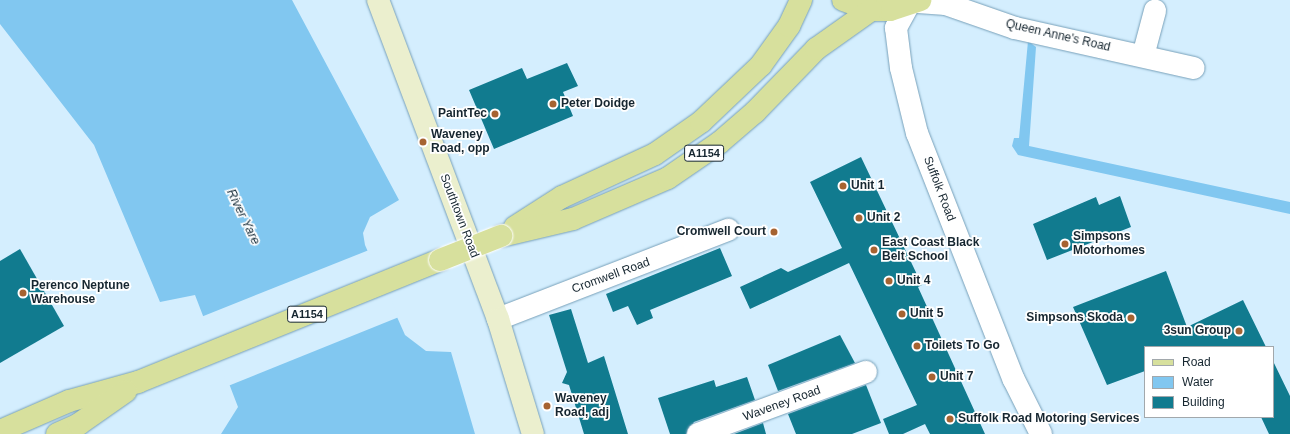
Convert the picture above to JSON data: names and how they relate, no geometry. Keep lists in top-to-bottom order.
{
  "streets": {
    "main road": ["A1154"],
    "street": [
      "Queen Anne's Road",
      "Suffolk Road",
      "Southtown Road",
      "Cromwell Road",
      "Waveney Road"
    ]
  },
  "crossings": [
    ["Queen Anne's Road", "A1154"],
    ["Queen Anne's Road", "Suffolk Road"],
    ["A1154", "Suffolk Road"],
    ["Southtown Road", "Cromwell Road"]
  ],
  "water": ["River Yare"],
  "places": [
    "Peter Doidge",
    "PaintTec",
    "Waveney Road, opp",
    "Unit 1",
    "Unit 2",
    "Cromwell Court",
    "Simpsons Motorhomes",
    "East Coast Black Belt School",
    "Unit 4",
    "Perenco Neptune Warehouse",
    "Unit 5",
    "Simpsons Skoda",
    "3sun Group",
    "Toilets To Go",
    "Unit 7",
    "Waveney Road, adj",
    "Suffolk Road Motoring Services"
  ],
  "legend": ["Road", "Water", "Building"]
}
